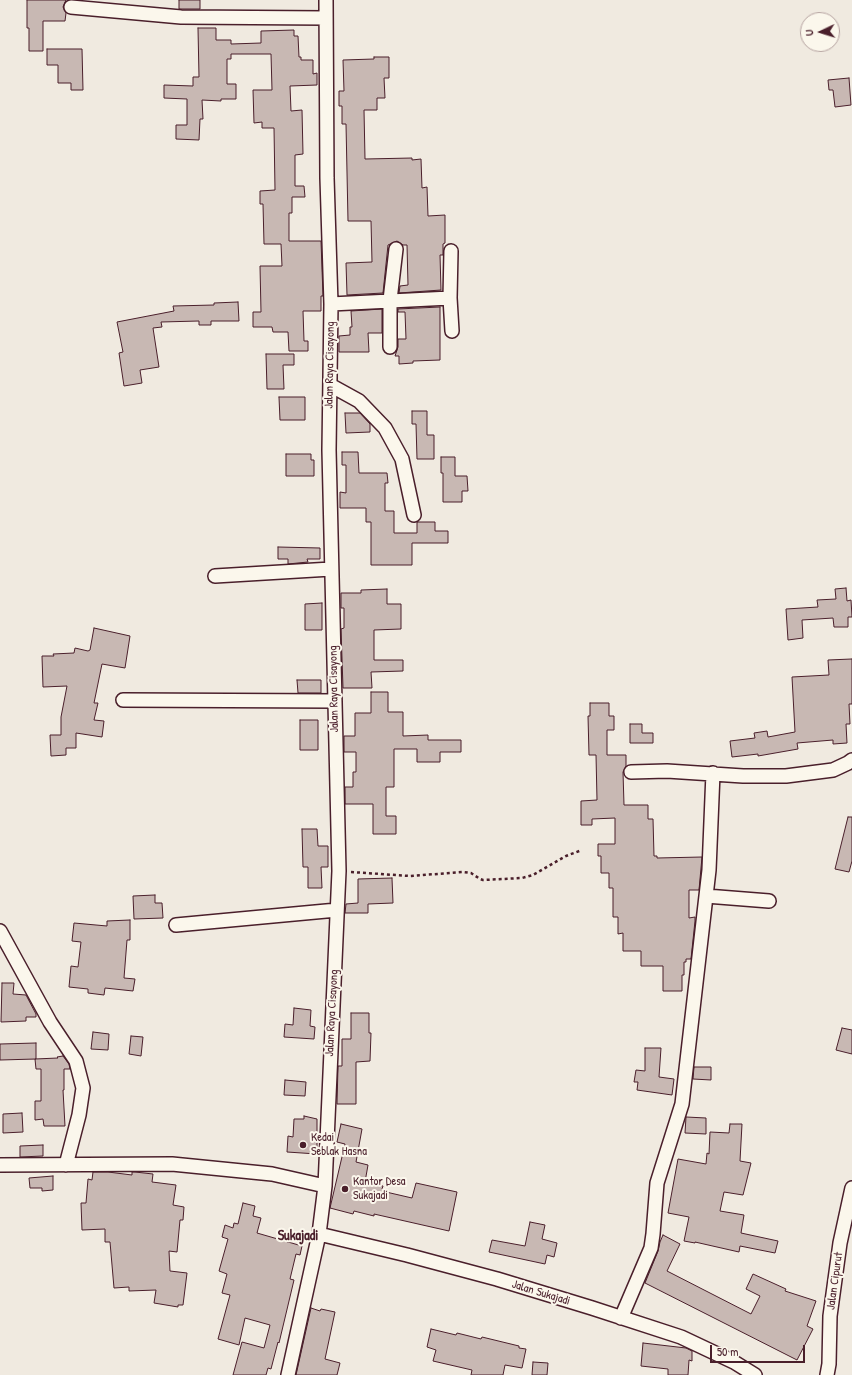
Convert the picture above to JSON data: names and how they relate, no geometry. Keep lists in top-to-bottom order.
{
  "streets": {
    "street": ["Jalan Raya Cisayong", "Jalan Cipurut", "Jalan Sukajadi"]
  },
  "crossings": [
    ["Jalan Raya Cisayong", "Jalan Sukajadi"]
  ],
  "districts": ["Sukajadi"],
  "places": ["Kedai Seblak Hasna", "Kantor Desa Sukajadi"],
  "scale_bar": "50 m",
  "north": "left"
}
